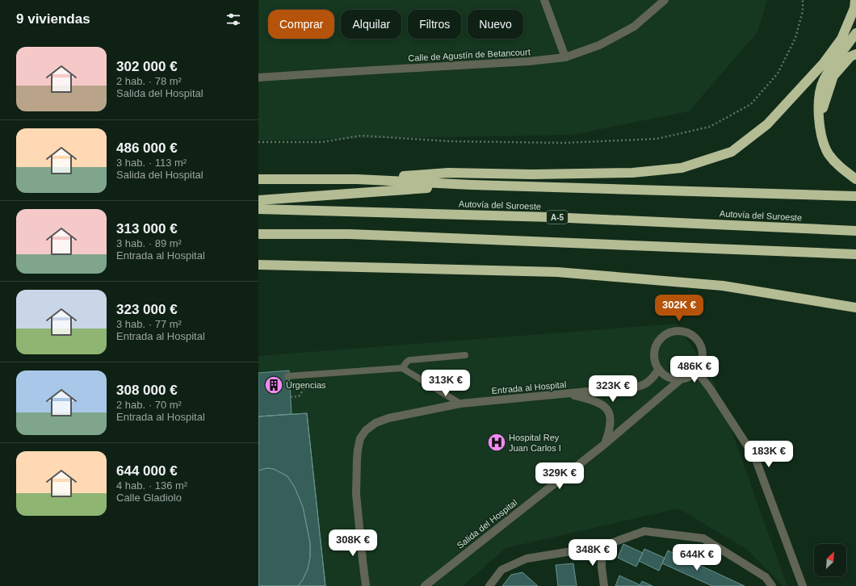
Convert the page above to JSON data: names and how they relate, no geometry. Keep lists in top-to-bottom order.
{
  "streets": {
    "highway": ["Autovía del Suroeste", "A-5"],
    "street": ["Calle de Agustín de Betancourt", "Entrada al Hospital", "Salida del Hospital"]
  },
  "crossings": [
    ["Entrada al Hospital", "Salida del Hospital"]
  ],
  "places": {
    "building": ["Urgencias"],
    "hospital": ["Hospital Rey Juan Carlos I"]
  },
  "north": "top right",
  "page": {
    "heading": "9 viviendas",
    "chip": [
      "Comprar",
      "Alquilar",
      "Filtros",
      "Nuevo"
    ],
    "list": [
      {
        "name": "302 000 €",
        "note": "2 hab. · 78 m² · Salida del Hospital"
      },
      {
        "name": "486 000 €",
        "note": "3 hab. · 113 m² · Salida del Hospital"
      },
      {
        "name": "313 000 €",
        "note": "3 hab. · 89 m² · Entrada al Hospital"
      },
      {
        "name": "323 000 €",
        "note": "3 hab. · 77 m² · Entrada al Hospital"
      },
      {
        "name": "308 000 €",
        "note": "2 hab. · 70 m² · Entrada al Hospital"
      },
      {
        "name": "644 000 €",
        "note": "4 hab. · 136 m² · Calle Gladiolo"
      }
    ],
    "price": [
      "302K €",
      "486K €",
      "313K €",
      "323K €",
      "183K €",
      "329K €",
      "308K €",
      "348K €",
      "644K €"
    ]
  }
}
